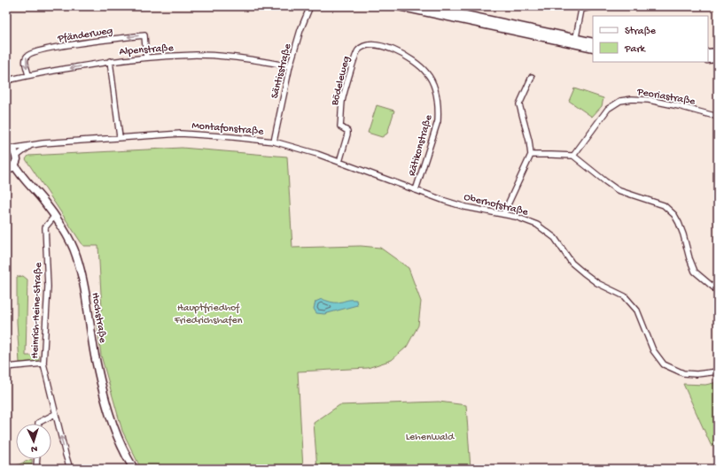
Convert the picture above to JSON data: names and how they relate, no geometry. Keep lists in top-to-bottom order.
{
  "streets": {
    "main road": ["Hochstraße"],
    "street": [
      "Pfänderweg",
      "Alpenstraße",
      "Säntisstraße",
      "Bödeleweg",
      "Peoriastraße",
      "Montafonstraße",
      "Rätikonstraße",
      "Oberhofstraße",
      "Heinrich-Heine-Straße"
    ]
  },
  "crossings": [
    ["Pfänderweg", "Alpenstraße"],
    ["Alpenstraße", "Säntisstraße"],
    ["Säntisstraße", "Montafonstraße"],
    ["Bödeleweg", "Montafonstraße"],
    ["Bödeleweg", "Rätikonstraße"],
    ["Montafonstraße", "Rätikonstraße"],
    ["Montafonstraße", "Oberhofstraße"],
    ["Rätikonstraße", "Oberhofstraße"],
    ["Heinrich-Heine-Straße", "Hochstraße"]
  ],
  "parks": ["Hauptfriedhof Friedrichshafen", "Lehenwald"],
  "legend": ["Straße", "Park"],
  "north": "bottom"
}
